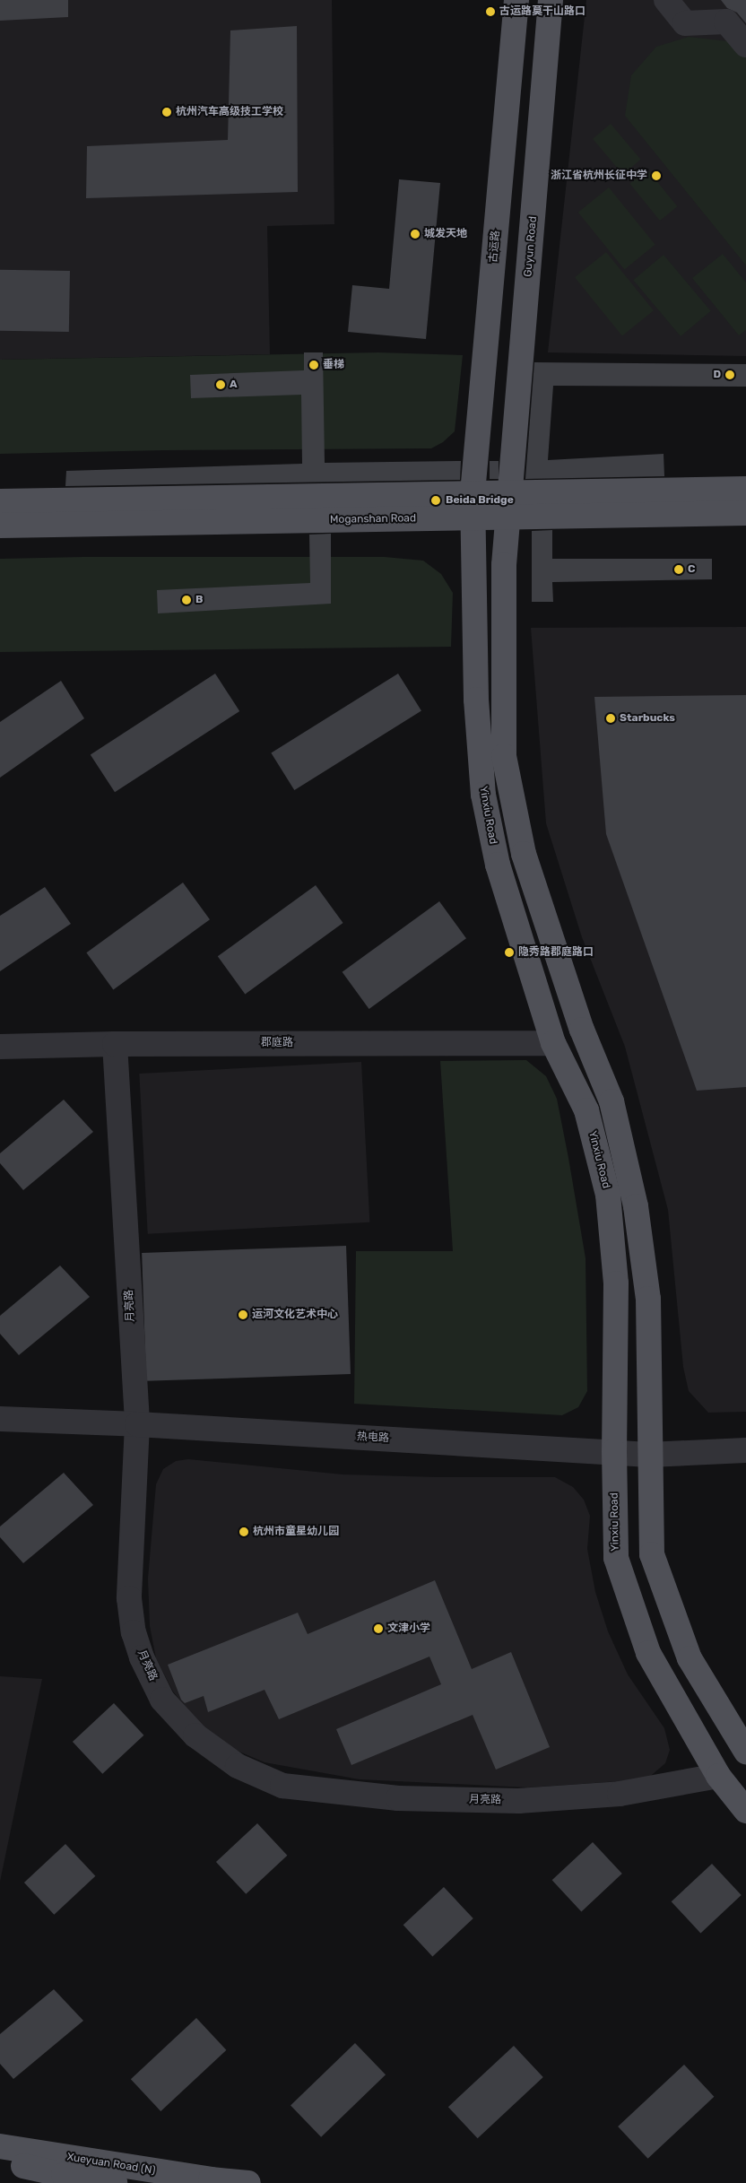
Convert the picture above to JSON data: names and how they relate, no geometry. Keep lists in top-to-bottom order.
{
  "streets": {
    "main road": [
      "古运路",
      "Guyun Road",
      "Moganshan Road",
      "Yinxiu Road",
      "Xueyuan Road (N)"
    ],
    "street": ["郡庭路", "月亮路", "热电路"]
  },
  "crossings": [
    ["古运路", "Moganshan Road"],
    ["古运路", "Yinxiu Road"],
    ["Guyun Road", "Moganshan Road"],
    ["Moganshan Road", "Yinxiu Road"],
    ["Yinxiu Road", "郡庭路"],
    ["Yinxiu Road", "月亮路"],
    ["Yinxiu Road", "热电路"],
    ["郡庭路", "月亮路"],
    ["月亮路", "热电路"]
  ],
  "places": [
    "古运路莫干山路口",
    "杭州汽车高级技工学校",
    "浙江省杭州长征中学",
    "城发天地",
    "垂梯",
    "D",
    "A",
    "Beida Bridge",
    "C",
    "B",
    "Starbucks",
    "隐秀路郡庭路口",
    "运河文化艺术中心",
    "杭州市童星幼儿园",
    "文津小学"
  ]
}
